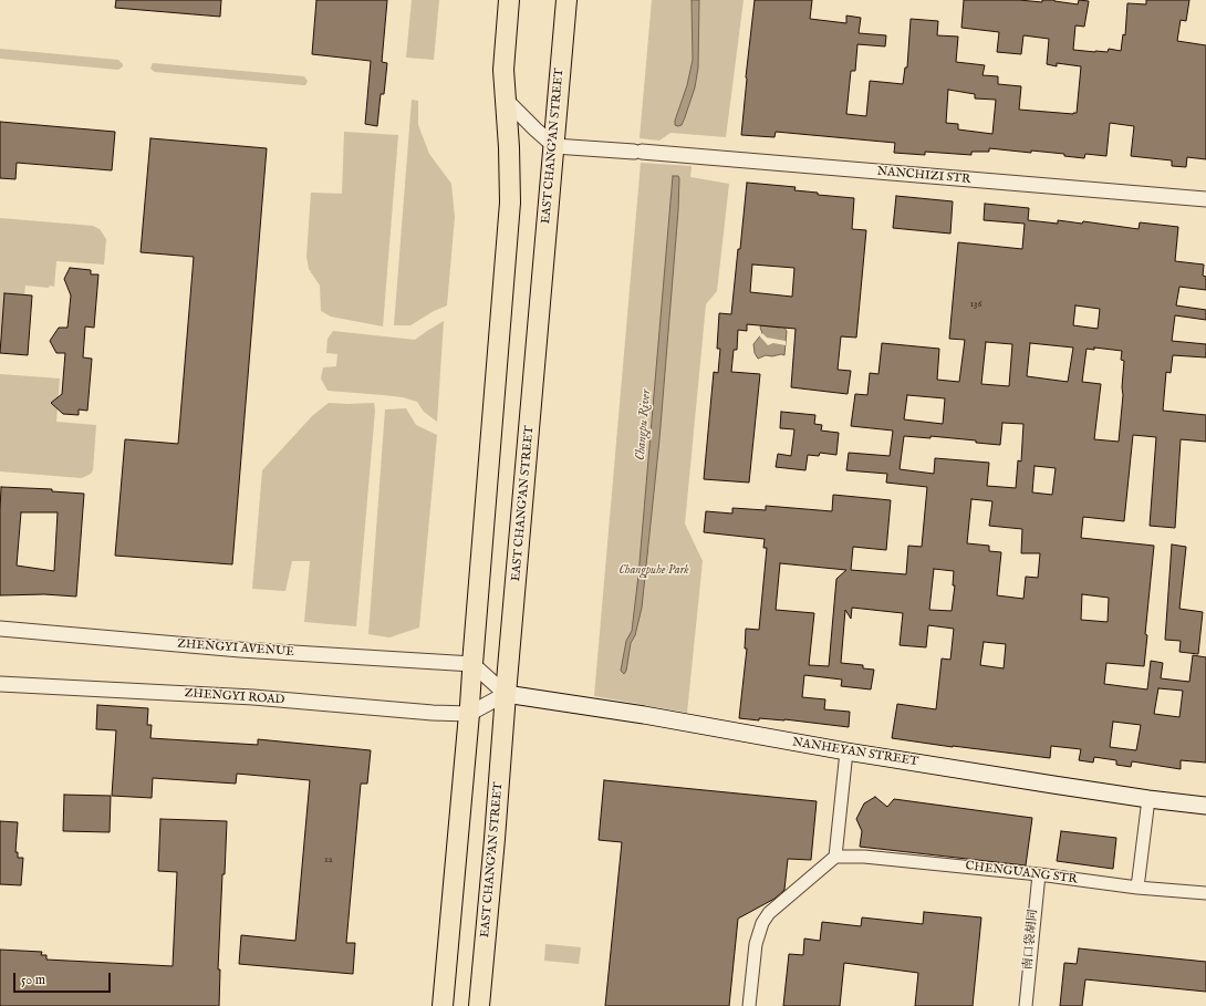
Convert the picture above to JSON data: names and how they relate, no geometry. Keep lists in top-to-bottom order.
{
  "streets": {
    "highway": ["EAST CHANG'AN STREET"],
    "main road": ["NANHEYAN STREET"],
    "street": [
      "NANCHIZI STR",
      "ZHENGYI AVENUE",
      "ZHENGYI ROAD",
      "CHENGUANG STR",
      "南口袋胡同"
    ]
  },
  "crossings": [
    ["EAST CHANG'AN STREET", "NANCHIZI STR"],
    ["EAST CHANG'AN STREET", "NANHEYAN STREET"],
    ["CHENGUANG STR", "南口袋胡同"]
  ],
  "water": ["Changpu River"],
  "parks": ["Changpuhe Park"],
  "house_numbers": ["136", "12"],
  "scale_bar": "50 m"
}
